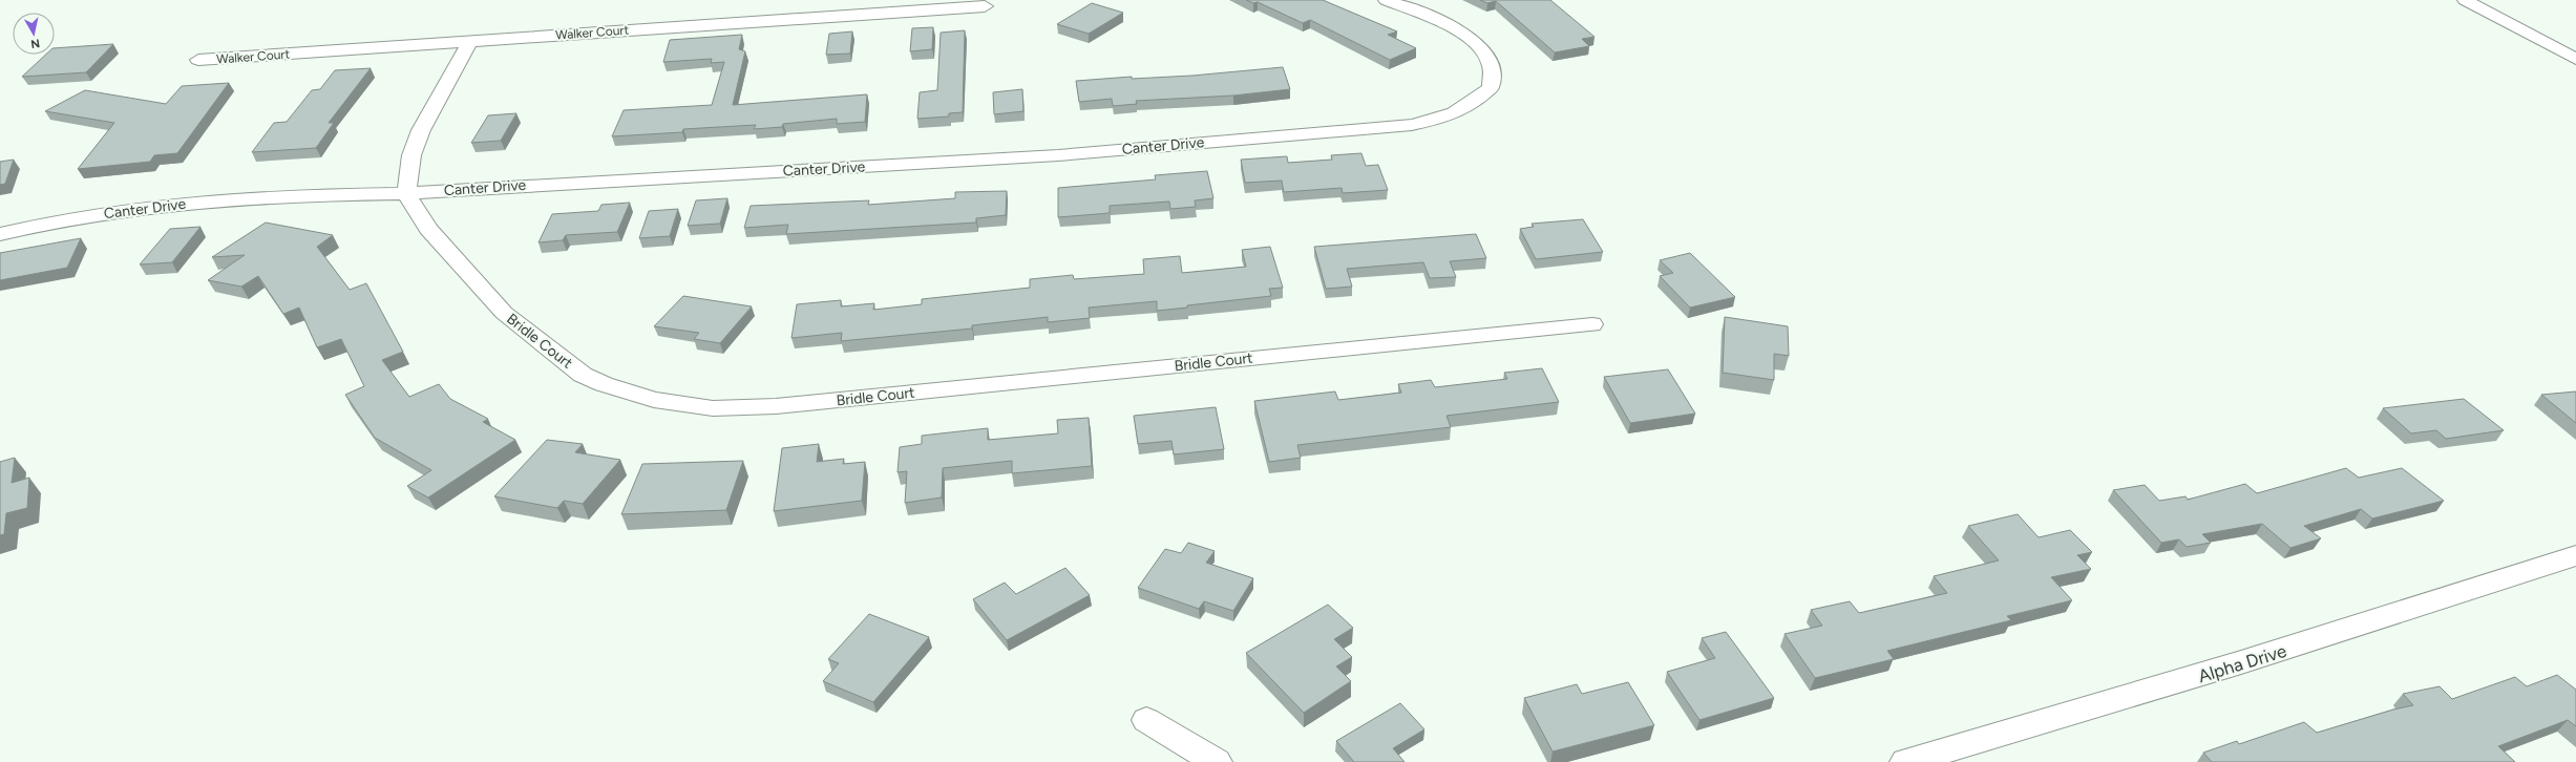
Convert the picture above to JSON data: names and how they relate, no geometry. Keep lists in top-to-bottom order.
{
  "streets": {
    "street": [
      "Walker Court",
      "Canter Drive",
      "Bridle Court",
      "Alpha Drive"
    ]
  },
  "crossings": [
    ["Canter Drive", "Bridle Court"]
  ],
  "north": "bottom"
}
